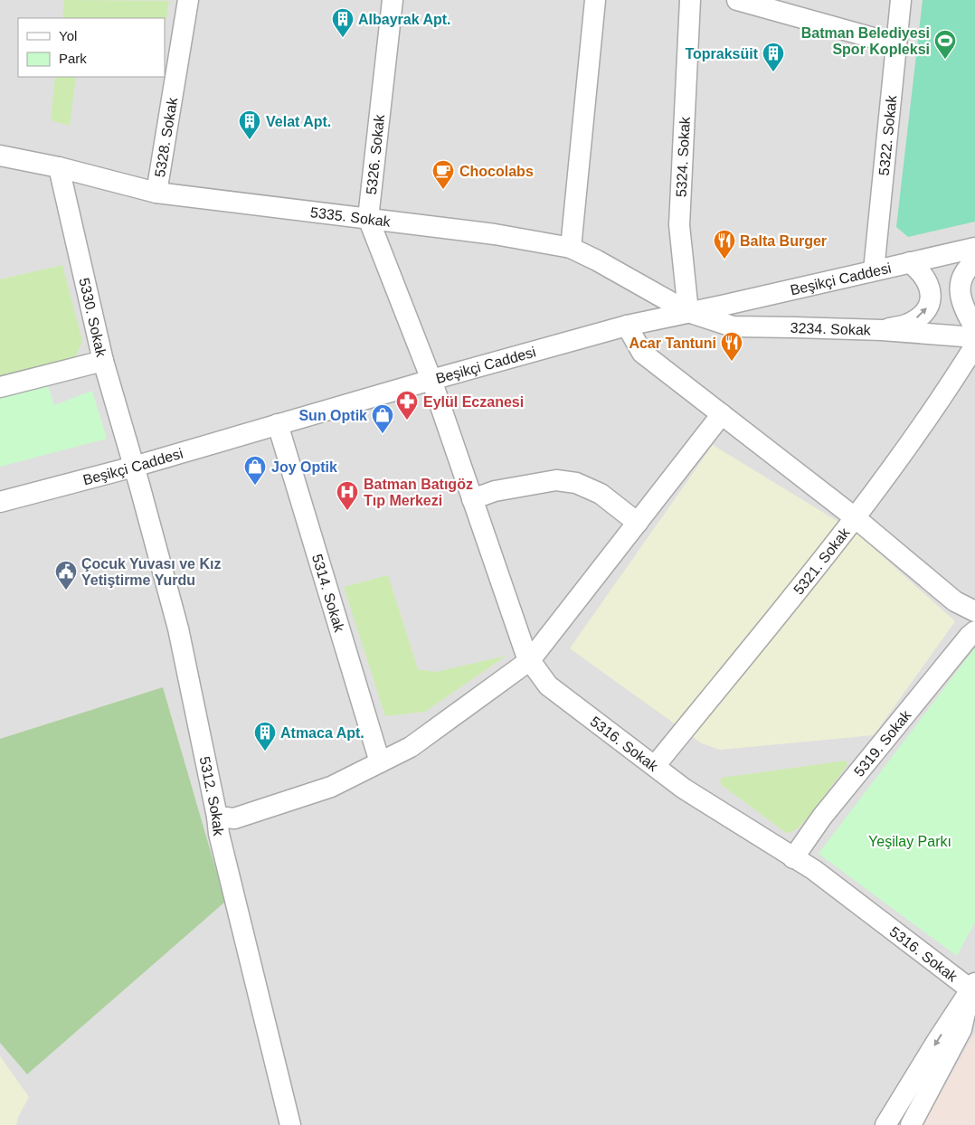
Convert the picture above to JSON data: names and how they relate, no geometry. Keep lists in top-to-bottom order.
{
  "streets": {
    "street": [
      "5322. Sokak",
      "5328. Sokak",
      "5326. Sokak",
      "5324. Sokak",
      "5335. Sokak",
      "Beşikçi Caddesi",
      "5330. Sokak",
      "3234. Sokak",
      "5321. Sokak",
      "5314. Sokak",
      "5316. Sokak",
      "5319. Sokak",
      "5312. Sokak"
    ]
  },
  "crossings": [
    ["5322. Sokak", "Beşikçi Caddesi"],
    ["5328. Sokak", "5335. Sokak"],
    ["5326. Sokak", "5335. Sokak"],
    ["5326. Sokak", "Beşikçi Caddesi"],
    ["5326. Sokak", "5316. Sokak"],
    ["5324. Sokak", "5335. Sokak"],
    ["5324. Sokak", "Beşikçi Caddesi"],
    ["5324. Sokak", "3234. Sokak"],
    ["5335. Sokak", "Beşikçi Caddesi"],
    ["5335. Sokak", "5330. Sokak"],
    ["5335. Sokak", "3234. Sokak"],
    ["Beşikçi Caddesi", "5330. Sokak"],
    ["Beşikçi Caddesi", "3234. Sokak"],
    ["Beşikçi Caddesi", "5314. Sokak"],
    ["Beşikçi Caddesi", "5316. Sokak"],
    ["Beşikçi Caddesi", "5312. Sokak"],
    ["5330. Sokak", "5312. Sokak"],
    ["5321. Sokak", "5316. Sokak"],
    ["5316. Sokak", "5319. Sokak"]
  ],
  "parks": ["Yeşilay Parkı"],
  "places": {
    "building": [
      "Albayrak Apt.",
      "Topraksüit",
      "Velat Apt.",
      "Atmaca Apt."
    ],
    "sports": ["Batman Belediyesi Spor Kopleksi"],
    "cafe": ["Chocolabs"],
    "restaurant": ["Balta Burger", "Acar Tantuni"],
    "pharmacy": ["Eylül Eczanesi"],
    "shop": ["Sun Optik", "Joy Optik"],
    "hospital": ["Batman Batıgöz Tıp Merkezi"],
    "public building": ["Çocuk Yuvası ve Kız Yetiştirme Yurdu"]
  },
  "legend": ["Yol", "Park"]
}
